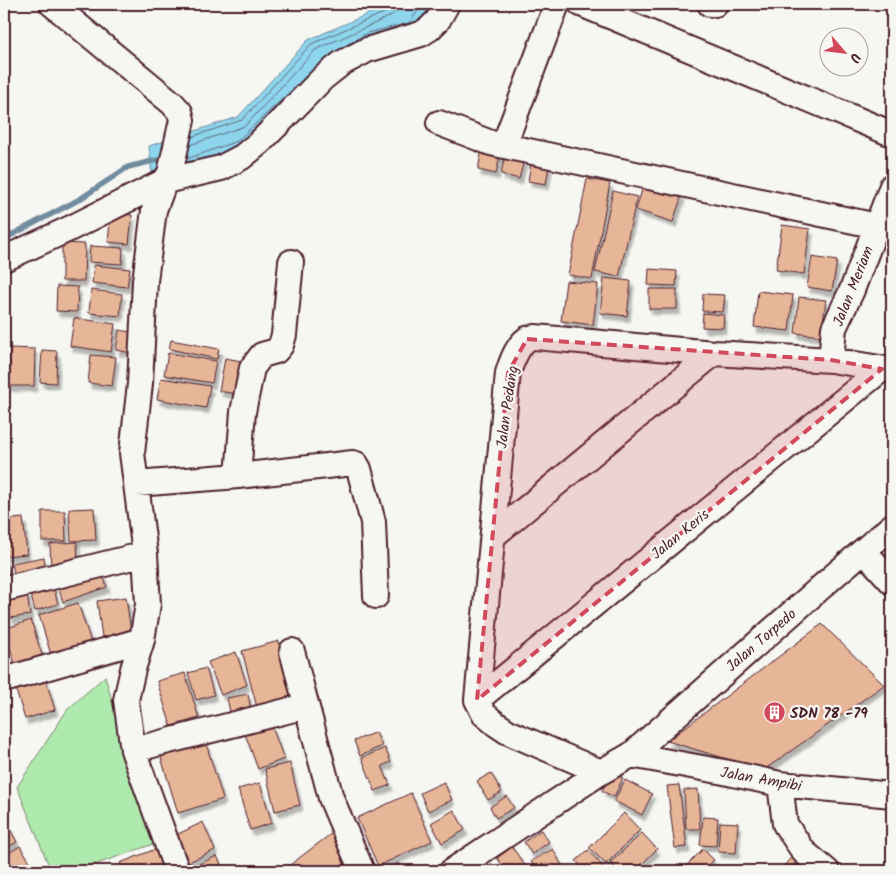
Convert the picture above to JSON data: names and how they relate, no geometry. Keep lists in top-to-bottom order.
{
  "streets": {
    "street": [
      "Jalan Meriam",
      "Jalan Pedang",
      "Jalan Keris",
      "Jalan Torpedo",
      "Jalan Ampibi"
    ]
  },
  "crossings": [
    ["Jalan Meriam", "Jalan Pedang"],
    ["Jalan Pedang", "Jalan Keris"],
    ["Jalan Torpedo", "Jalan Ampibi"]
  ],
  "places": {
    "building": ["SDN 78 -79"]
  },
  "north": "bottom right"
}
